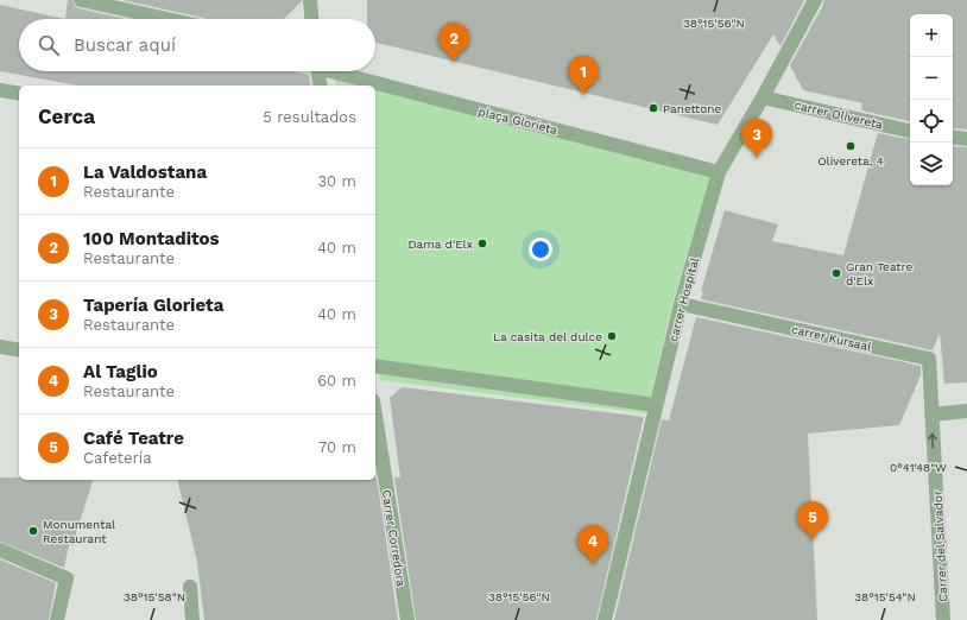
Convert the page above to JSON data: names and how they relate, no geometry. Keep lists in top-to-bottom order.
{
  "streets": {
    "street": [
      "carrer Olivereta",
      "plaça Glorieta",
      "carrer Hospital",
      "carrer Kursaal",
      "Carrer Corredora",
      "Carrer del Salvador"
    ]
  },
  "crossings": [
    ["carrer Olivereta", "carrer Hospital"],
    ["plaça Glorieta", "carrer Hospital"],
    ["carrer Hospital", "carrer Kursaal"],
    ["carrer Kursaal", "Carrer del Salvador"]
  ],
  "one_way": ["Carrer del Salvador"],
  "places": [
    "Panettone",
    "Olivereta, 4",
    "Dama d'Elx",
    "Gran Teatre d'Elx",
    "La casita del dulce",
    "Monumental Restaurant"
  ],
  "page": {
    "map_buttons": ["+", "−"],
    "search": "Buscar aquí",
    "pins": [
      "2",
      "1",
      "3",
      "5",
      "4"
    ],
    "heading": ["Cerca", "5 resultados"],
    "list": [
      {
        "mark": "1",
        "name": "La Valdostana",
        "note": "Restaurante",
        "value": "30 m"
      },
      {
        "mark": "2",
        "name": "100 Montaditos",
        "note": "Restaurante",
        "value": "40 m"
      },
      {
        "mark": "3",
        "name": "Tapería Glorieta",
        "note": "Restaurante",
        "value": "40 m"
      },
      {
        "mark": "4",
        "name": "Al Taglio",
        "note": "Restaurante",
        "value": "60 m"
      },
      {
        "mark": "5",
        "name": "Café Teatre",
        "note": "Cafetería",
        "value": "70 m"
      }
    ]
  },
  "coordinates": [
    "38°15'56\"N",
    "0°41'48\"W",
    "38°15'58\"N",
    "38°15'54\"N"
  ]
}
